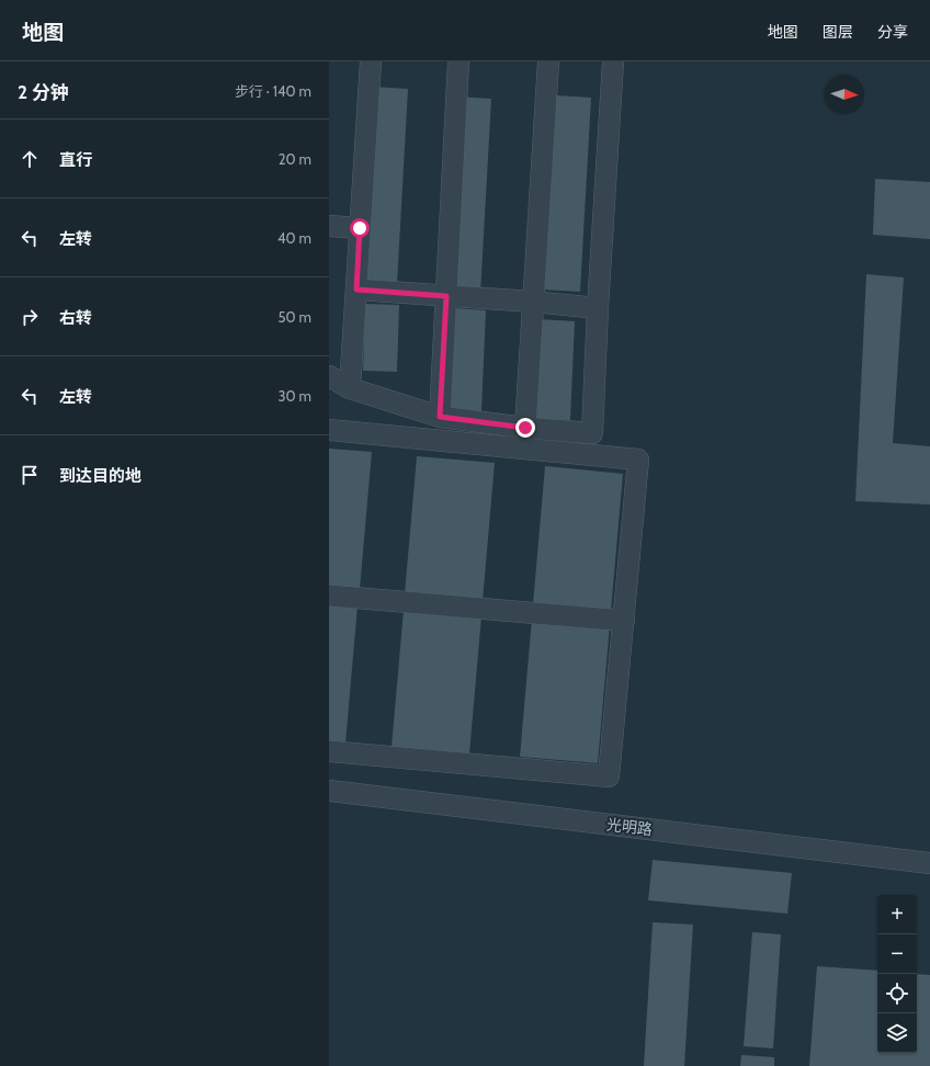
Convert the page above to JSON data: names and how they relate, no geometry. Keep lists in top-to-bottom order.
{
  "streets": {
    "street": ["光明路"]
  },
  "north": "right",
  "page": {
    "header": "地图",
    "nav": ["地图", "图层", "分享"],
    "heading": ["2 分钟", "步行 · 140 m"],
    "list": [
      ["直行", "20 m"],
      ["左转", "40 m"],
      ["右转", "50 m"],
      ["左转", "30 m"],
      "到达目的地"
    ],
    "map_buttons": ["+", "−"]
  }
}
